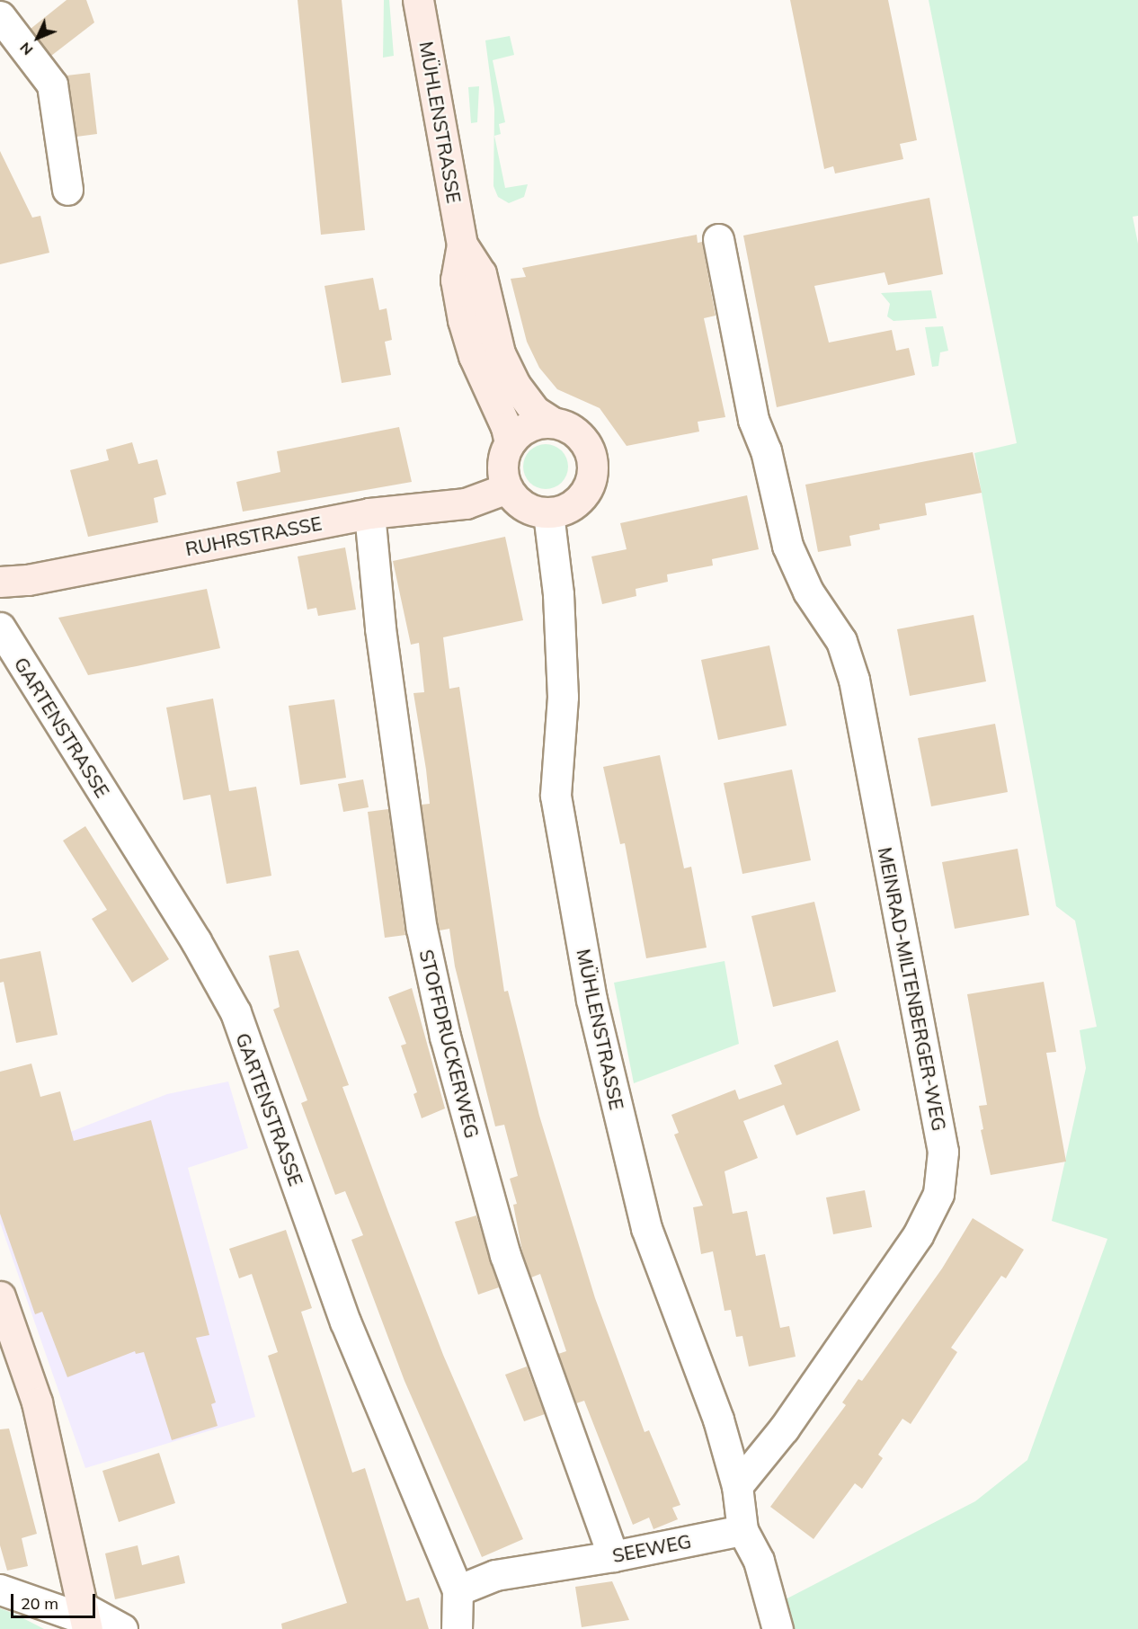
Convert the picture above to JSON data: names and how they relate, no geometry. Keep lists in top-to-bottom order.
{
  "streets": {
    "main road": ["MÜHLENSTRASSE", "RUHRSTRASSE"],
    "street": [
      "GARTENSTRASSE",
      "MEINRAD-MILTENBERGER-WEG",
      "STOFFDRUCKERWEG",
      "SEEWEG"
    ]
  },
  "crossings": [
    ["MÜHLENSTRASSE", "RUHRSTRASSE"],
    ["MÜHLENSTRASSE", "MEINRAD-MILTENBERGER-WEG"],
    ["MÜHLENSTRASSE", "SEEWEG"],
    ["RUHRSTRASSE", "STOFFDRUCKERWEG"],
    ["GARTENSTRASSE", "SEEWEG"],
    ["STOFFDRUCKERWEG", "SEEWEG"]
  ],
  "scale_bar": "20 m",
  "north": "bottom left"
}
